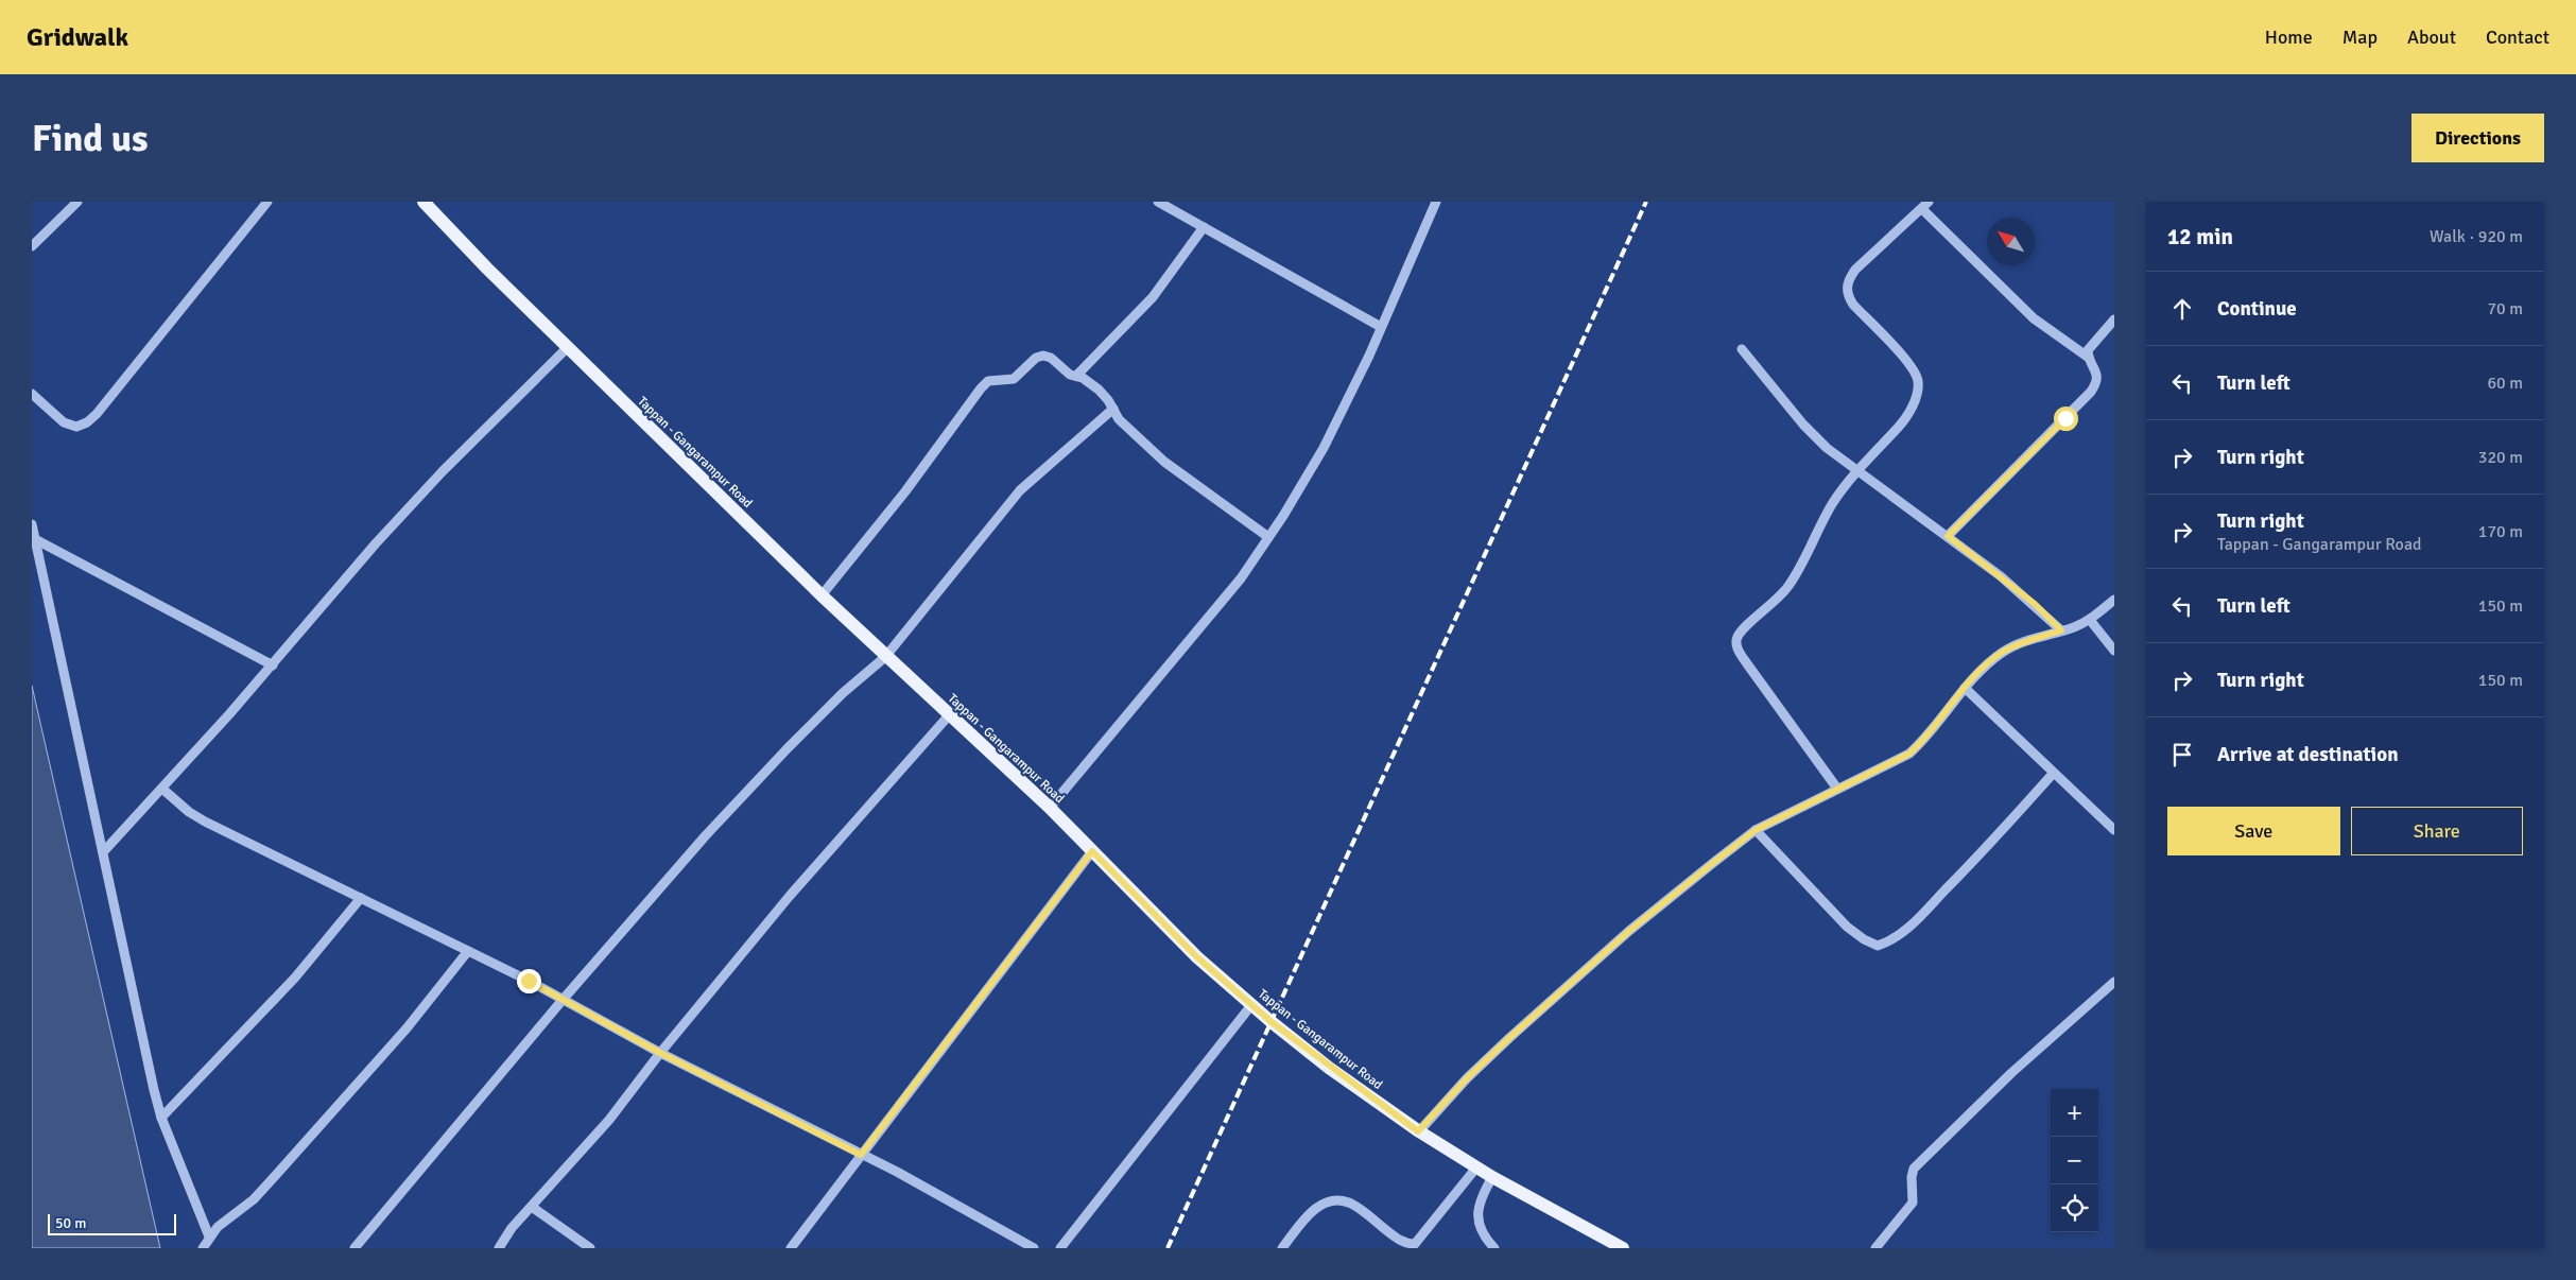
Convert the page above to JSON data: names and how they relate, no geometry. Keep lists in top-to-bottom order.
{
  "streets": {
    "main road": ["Tappan - Gangarampur Road"]
  },
  "scale_bar": "50 m",
  "north": "top left",
  "page": {
    "header": "Gridwalk",
    "nav": [
      "Home",
      "Map",
      "About",
      "Contact"
    ],
    "buttons": [
      "Directions",
      ["Save", "Share"]
    ],
    "title": "Find us",
    "heading": ["12 min", "Walk · 920 m"],
    "list": [
      ["Continue", "70 m"],
      ["Turn left", "60 m"],
      ["Turn right", "320 m"],
      ["Turn right", "Tappan - Gangarampur Road", "170 m"],
      ["Turn left", "150 m"],
      ["Turn right", "150 m"],
      "Arrive at destination"
    ],
    "map_buttons": ["+", "−"],
    "scale": "50 m"
  }
}
